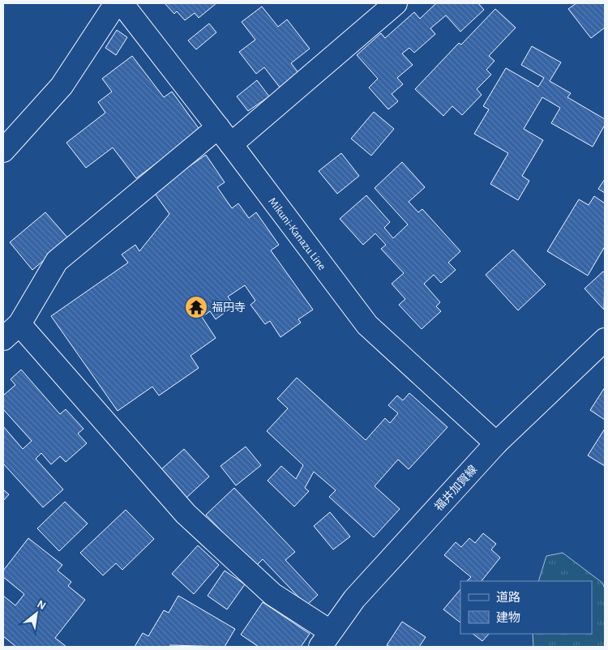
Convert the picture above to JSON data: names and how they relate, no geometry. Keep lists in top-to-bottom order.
{
  "streets": {
    "street": ["Mikuni-Kanazu Line", "福井加賀線"]
  },
  "crossings": [
    ["Mikuni-Kanazu Line", "福井加賀線"]
  ],
  "places": {
    "temple": ["福円寺"]
  },
  "legend": ["道路", "建物"],
  "north": "top right"
}
